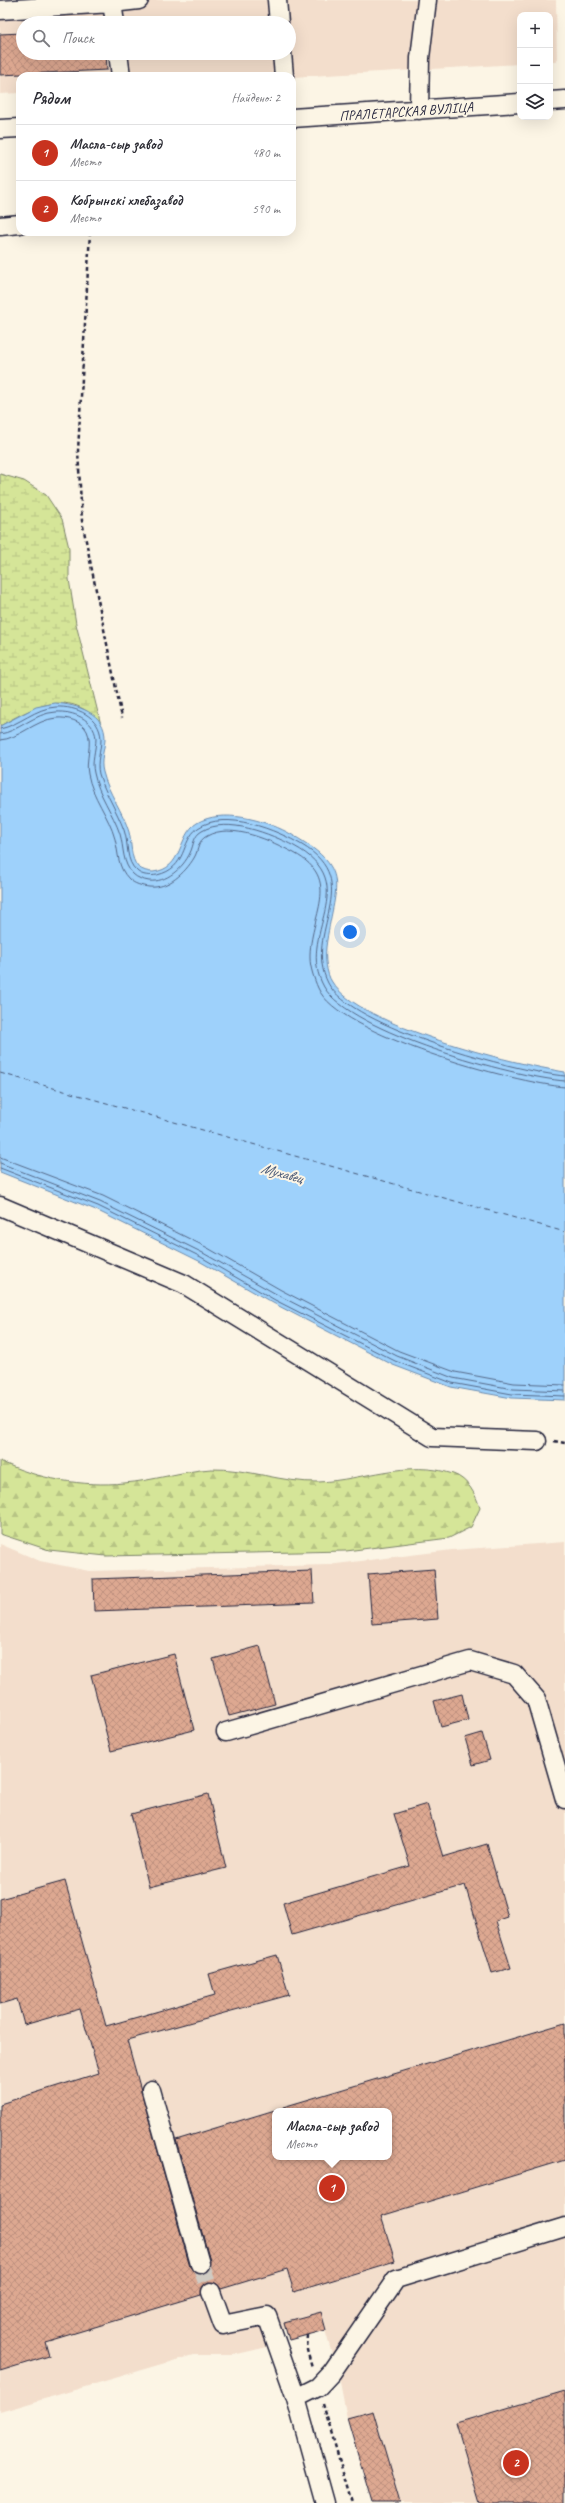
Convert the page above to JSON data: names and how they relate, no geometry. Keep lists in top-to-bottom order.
{
  "streets": {
    "street": ["ПРАЛЕТАРСКАЯ ВУЛІЦА"]
  },
  "water": ["Мухавец"],
  "page": {
    "map_buttons": ["+", "−"],
    "search": "Поиск",
    "heading": ["Рядом", "Найдено: 2"],
    "list": [
      {
        "mark": "1",
        "name": "Масла-сыр завод",
        "note": "Место",
        "value": "480 m"
      },
      {
        "mark": "2",
        "name": "Кобрынскі хлебазавод",
        "note": "Место",
        "value": "590 m"
      }
    ],
    "popup": ["Масла-сыр завод", "Место"],
    "pins": ["1", "2"]
  }
}
